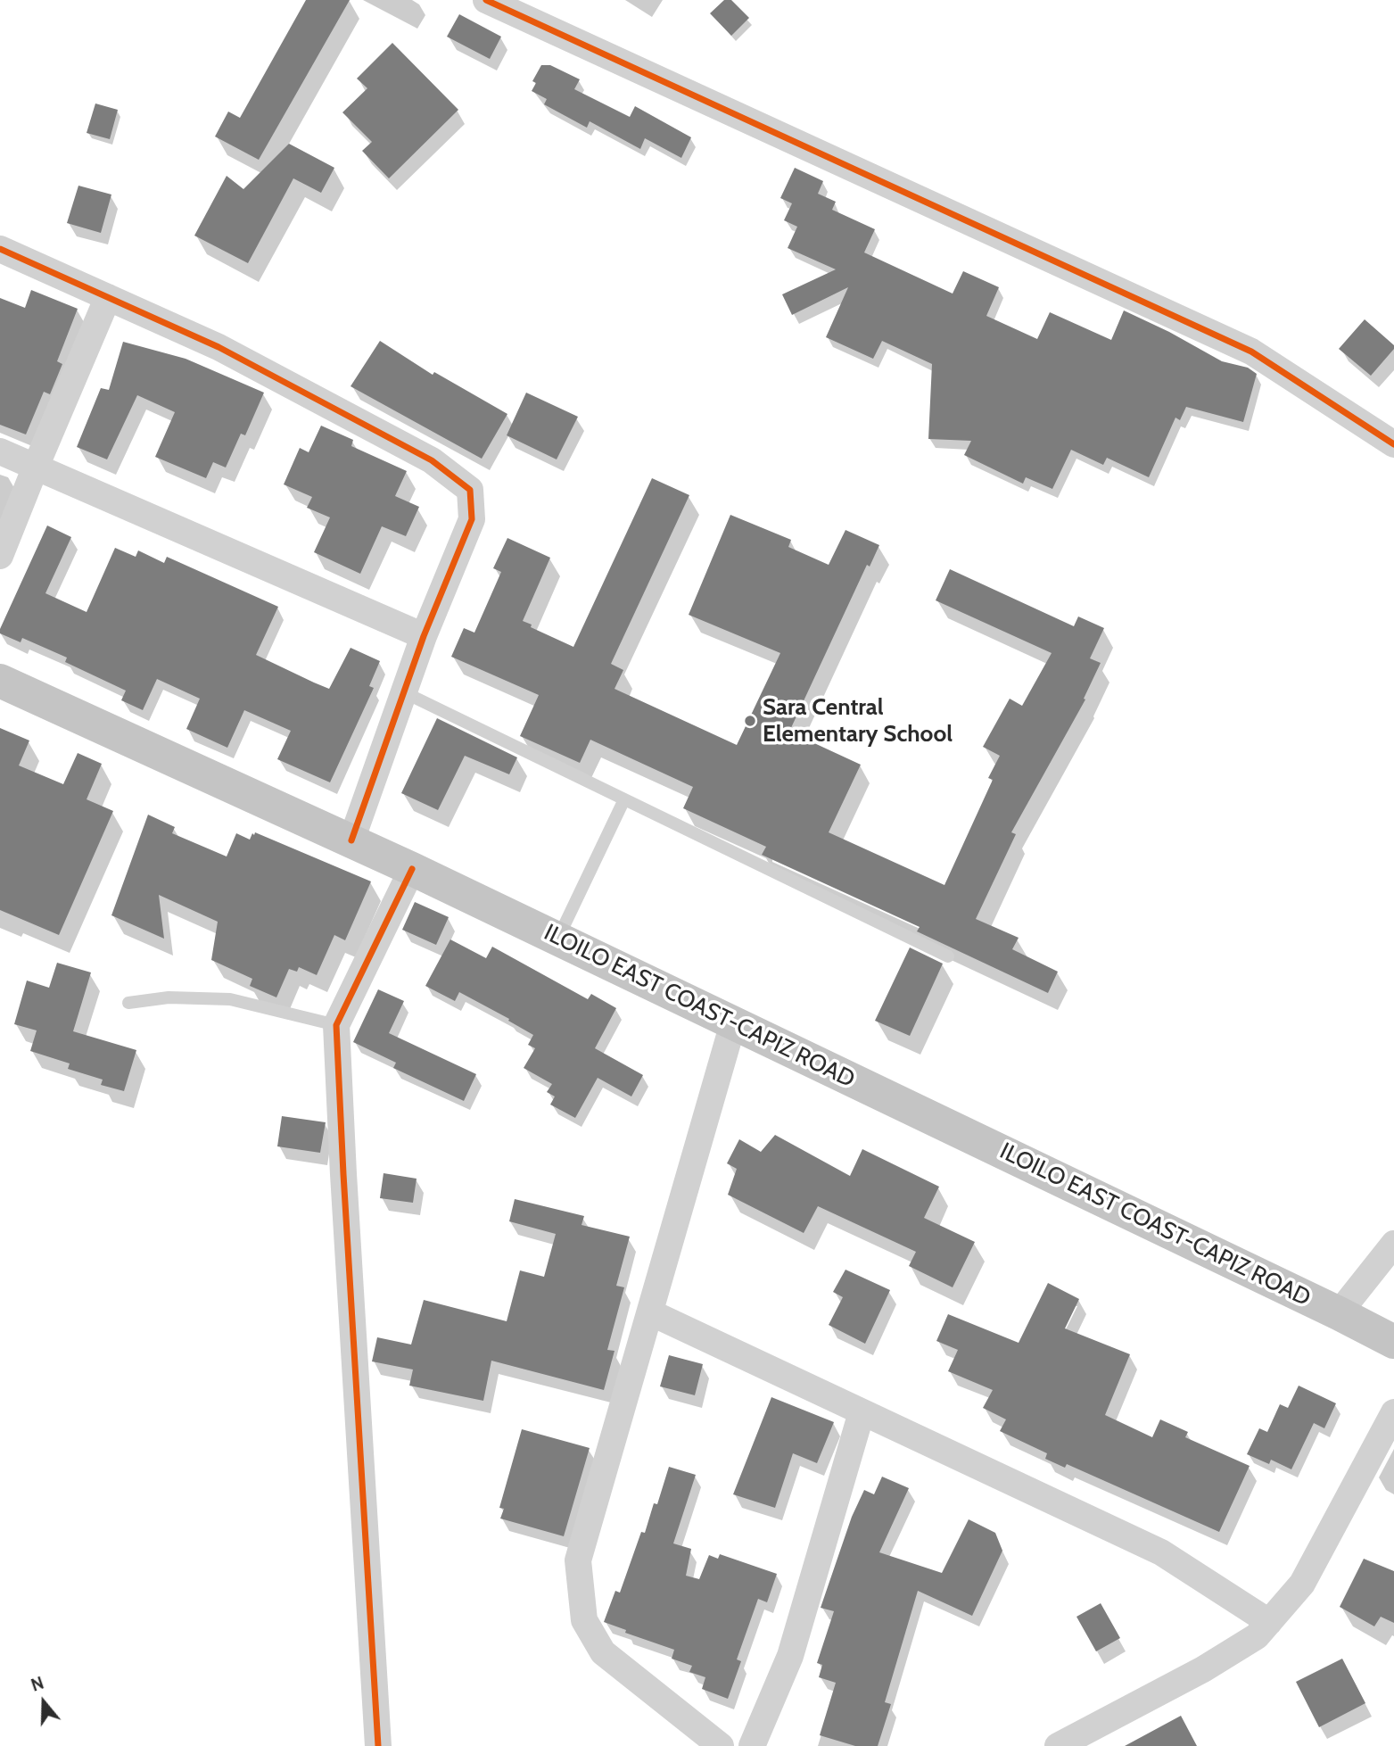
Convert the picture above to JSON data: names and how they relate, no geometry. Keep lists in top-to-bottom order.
{
  "streets": {
    "main road": ["ILOILO EAST COAST-CAPIZ ROAD"]
  },
  "places": ["Sara Central Elementary School"],
  "north": "top"
}
